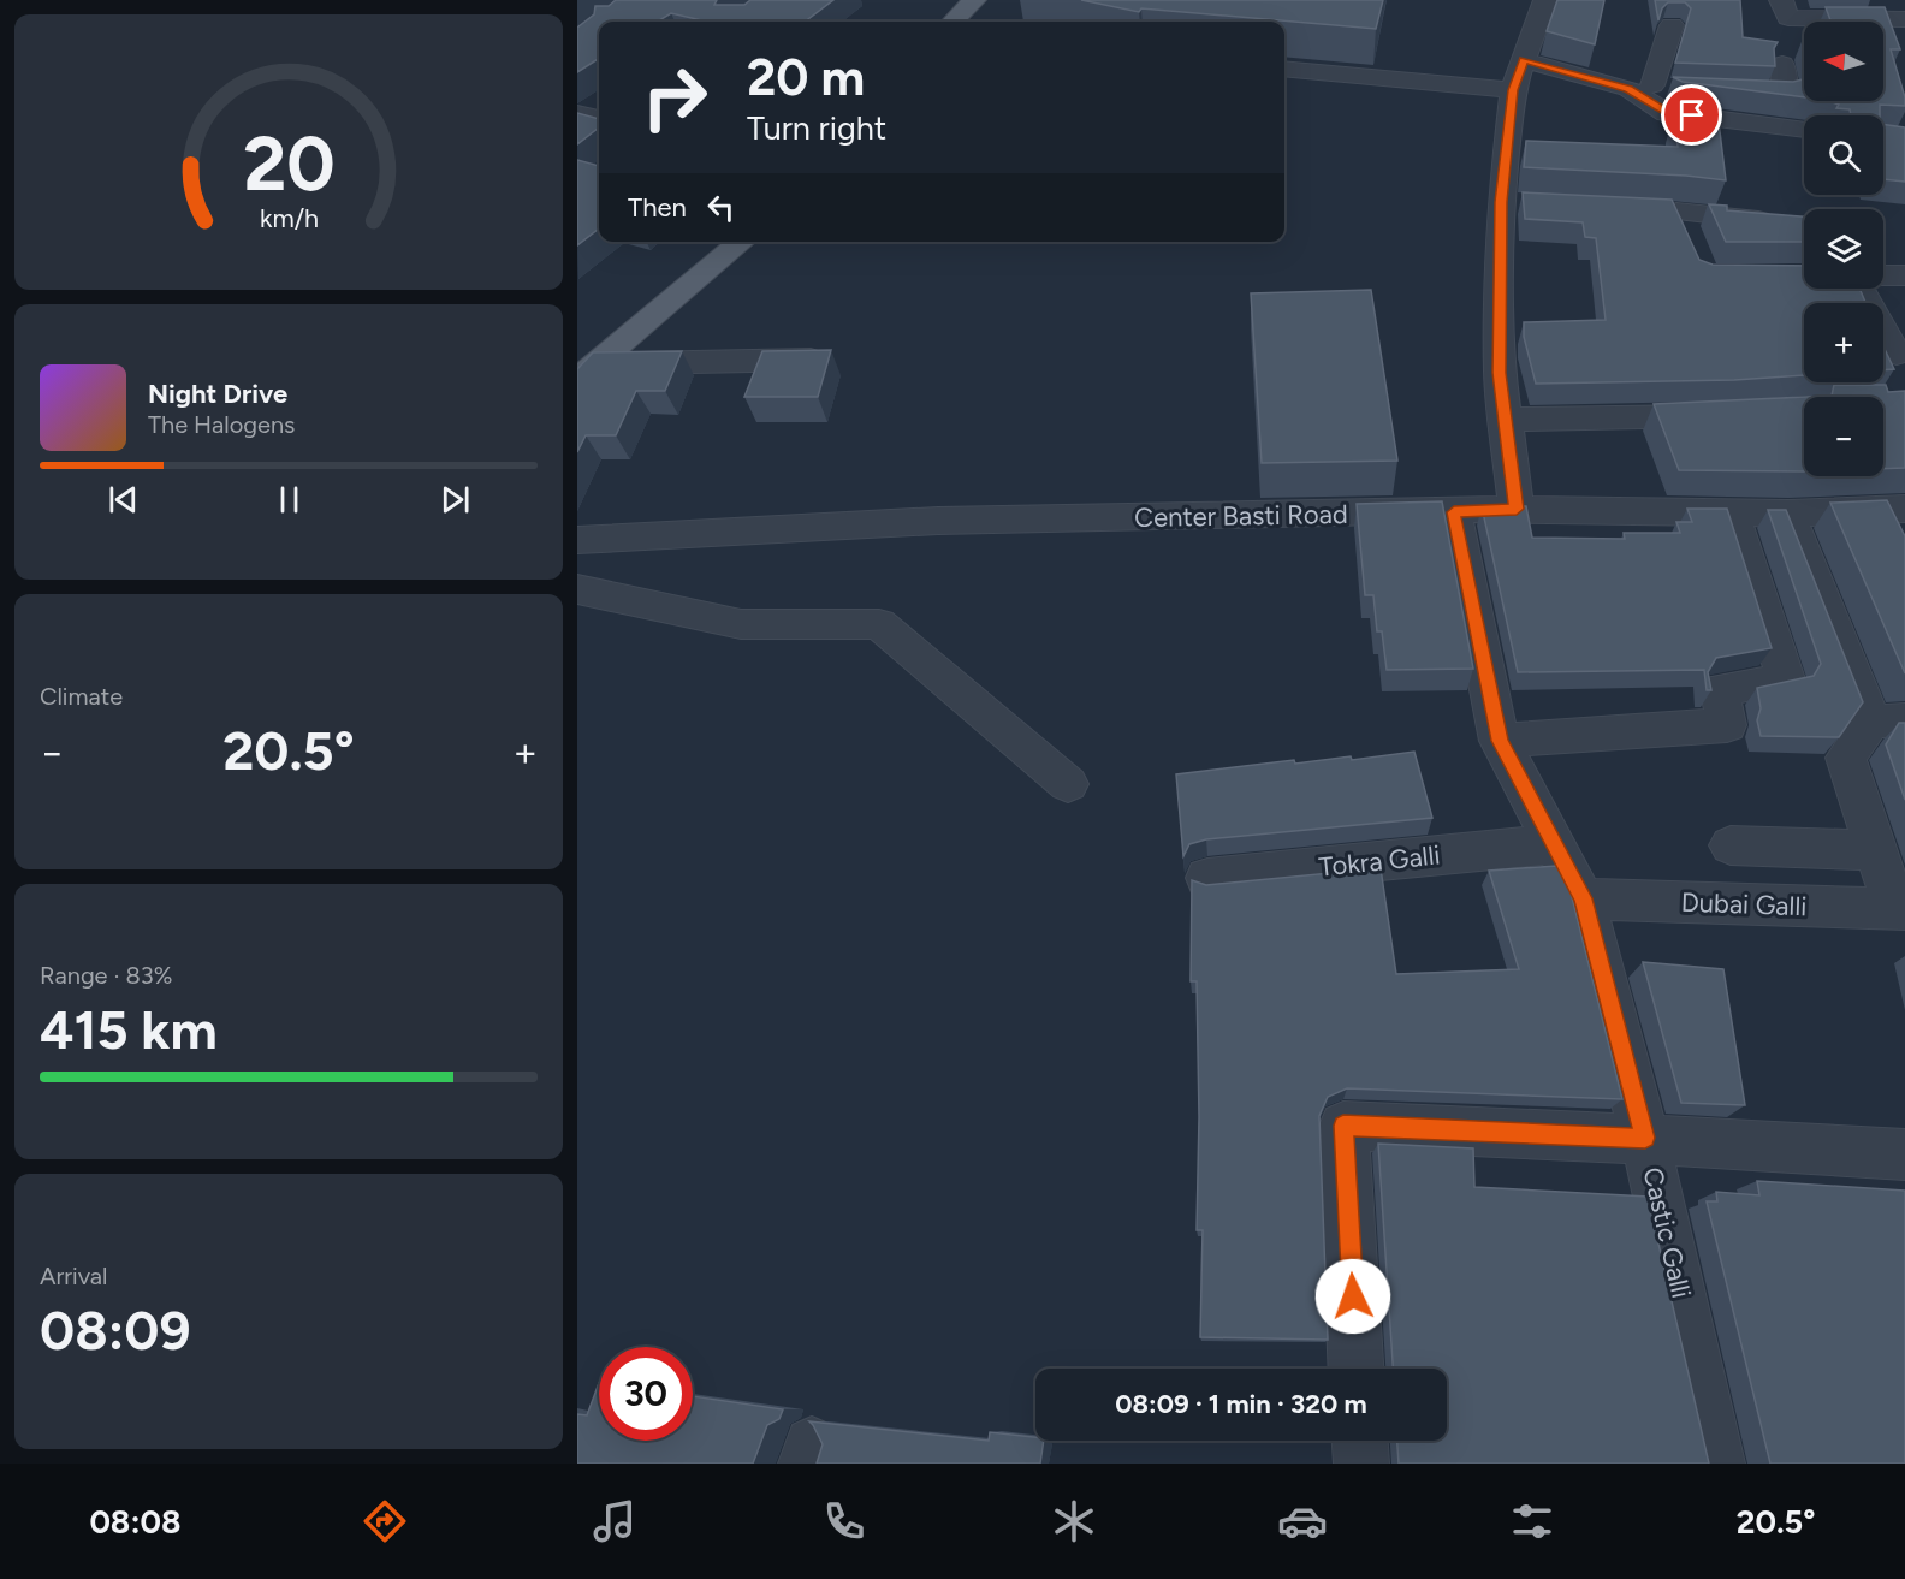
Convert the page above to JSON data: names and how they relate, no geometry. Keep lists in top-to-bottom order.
{
  "streets": {
    "street": [
      "Center Basti Road",
      "Tokra Galli",
      "Dubai Galli",
      "Castic Galli"
    ]
  },
  "crossings": [
    ["Center Basti Road", "Castic Galli"],
    ["Tokra Galli", "Castic Galli"],
    ["Dubai Galli", "Castic Galli"]
  ],
  "north": "left",
  "page": {
    "map_buttons": ["+", "−"],
    "turn": ["20 m", "Turn right"],
    "then": "Then",
    "song": ["Night Drive", "The Halogens"],
    "tile": [
      "Climate",
      ["Range · 83%", "415 km"],
      ["Arrival", "08:09"]
    ],
    "heat": ["−", "20.5°", "+"],
    "limit": "30",
    "trip": "08:09 · 1 min · 320 m",
    "tabs": ["08:08", "20.5°"],
    "gauge": ["20", "km/h"]
  }
}
